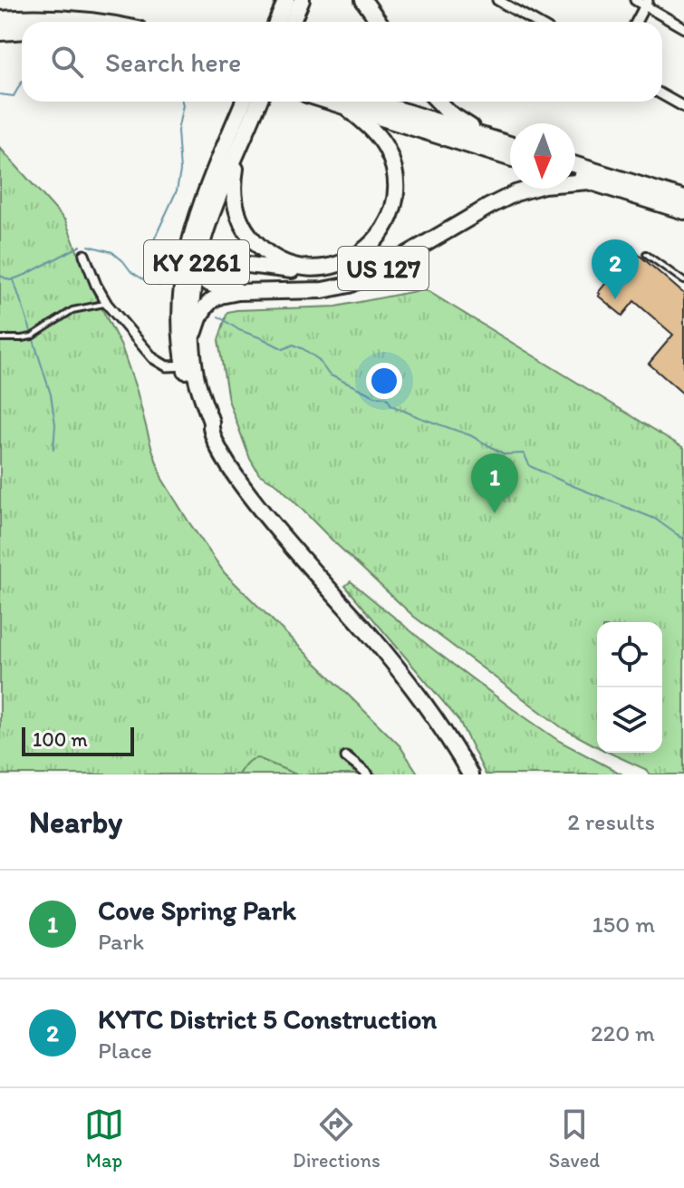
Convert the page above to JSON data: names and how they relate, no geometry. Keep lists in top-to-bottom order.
{
  "streets": {
    "highway": ["KY 2261", "US 127"]
  },
  "crossings": [
    ["KY 2261", "US 127"]
  ],
  "scale_bar": "100 m",
  "north": "bottom",
  "page": {
    "search": "Search here",
    "pins": ["2", "1"],
    "scale": "100 m",
    "heading": ["Nearby", "2 results"],
    "list": [
      {
        "mark": "1",
        "name": "Cove Spring Park",
        "note": "Park",
        "value": "150 m"
      },
      {
        "mark": "2",
        "name": "KYTC District 5 Construction",
        "note": "Place",
        "value": "220 m"
      }
    ],
    "nav": ["Map", "Directions", "Saved"]
  }
}
